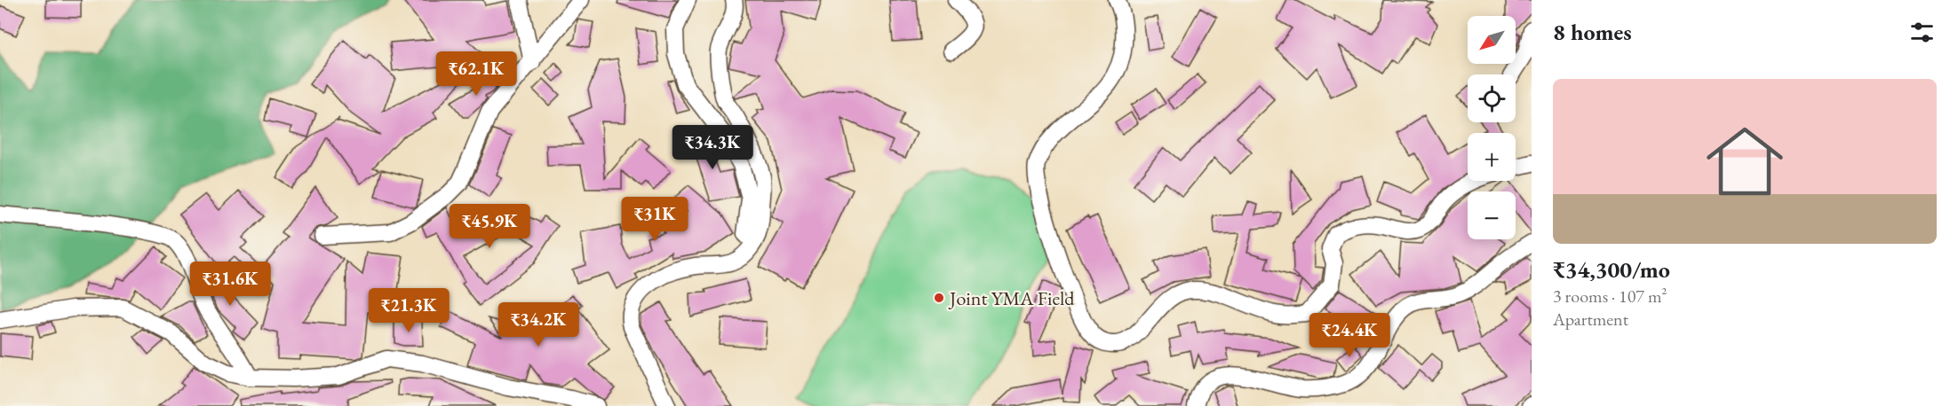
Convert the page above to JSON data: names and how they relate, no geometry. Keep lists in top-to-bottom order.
{
  "places": ["Joint YMA Field"],
  "north": "bottom left",
  "page": {
    "heading": "8 homes",
    "map_buttons": ["+", "−"],
    "price": [
      "₹62.1K",
      "₹34.3K",
      "₹31K",
      "₹45.9K",
      "₹31.6K",
      "₹21.3K",
      "₹34.2K",
      "₹24.4K"
    ],
    "list": [
      {
        "name": "₹34,300/mo",
        "note": "3 rooms · 107 m² · Apartment"
      }
    ]
  }
}
